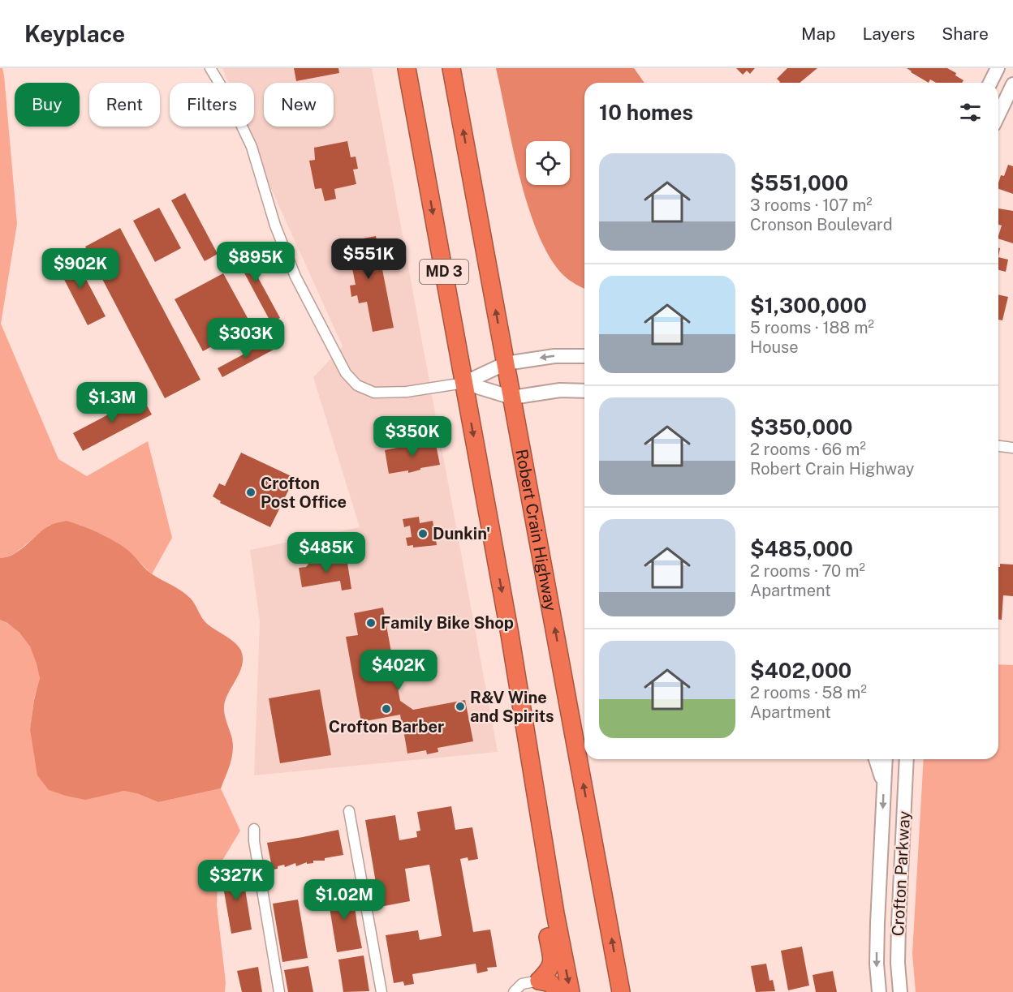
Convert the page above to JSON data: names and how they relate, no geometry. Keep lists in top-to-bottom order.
{
  "streets": {
    "highway": ["MD 3", "Robert Crain Highway"],
    "street": ["Crofton Parkway"]
  },
  "places": [
    "Crofton Post Office",
    "Dunkin'",
    "Family Bike Shop",
    "R&V Wine and Spirits",
    "Crofton Barber"
  ],
  "page": {
    "header": "Keyplace",
    "nav": ["Map", "Layers", "Share"],
    "chip": [
      "Buy",
      "Rent",
      "Filters",
      "New"
    ],
    "heading": "10 homes",
    "list": [
      {
        "name": "$551,000",
        "note": "3 rooms · 107 m² · Cronson Boulevard"
      },
      {
        "name": "$1,300,000",
        "note": "5 rooms · 188 m² · House"
      },
      {
        "name": "$350,000",
        "note": "2 rooms · 66 m² · Robert Crain Highway"
      },
      {
        "name": "$485,000",
        "note": "2 rooms · 70 m² · Apartment"
      },
      {
        "name": "$402,000",
        "note": "2 rooms · 58 m² · Apartment"
      }
    ],
    "price": [
      "$551K",
      "$895K",
      "$902K",
      "$303K",
      "$1.3M",
      "$350K",
      "$485K",
      "$402K",
      "$327K",
      "$1.02M"
    ]
  }
}
